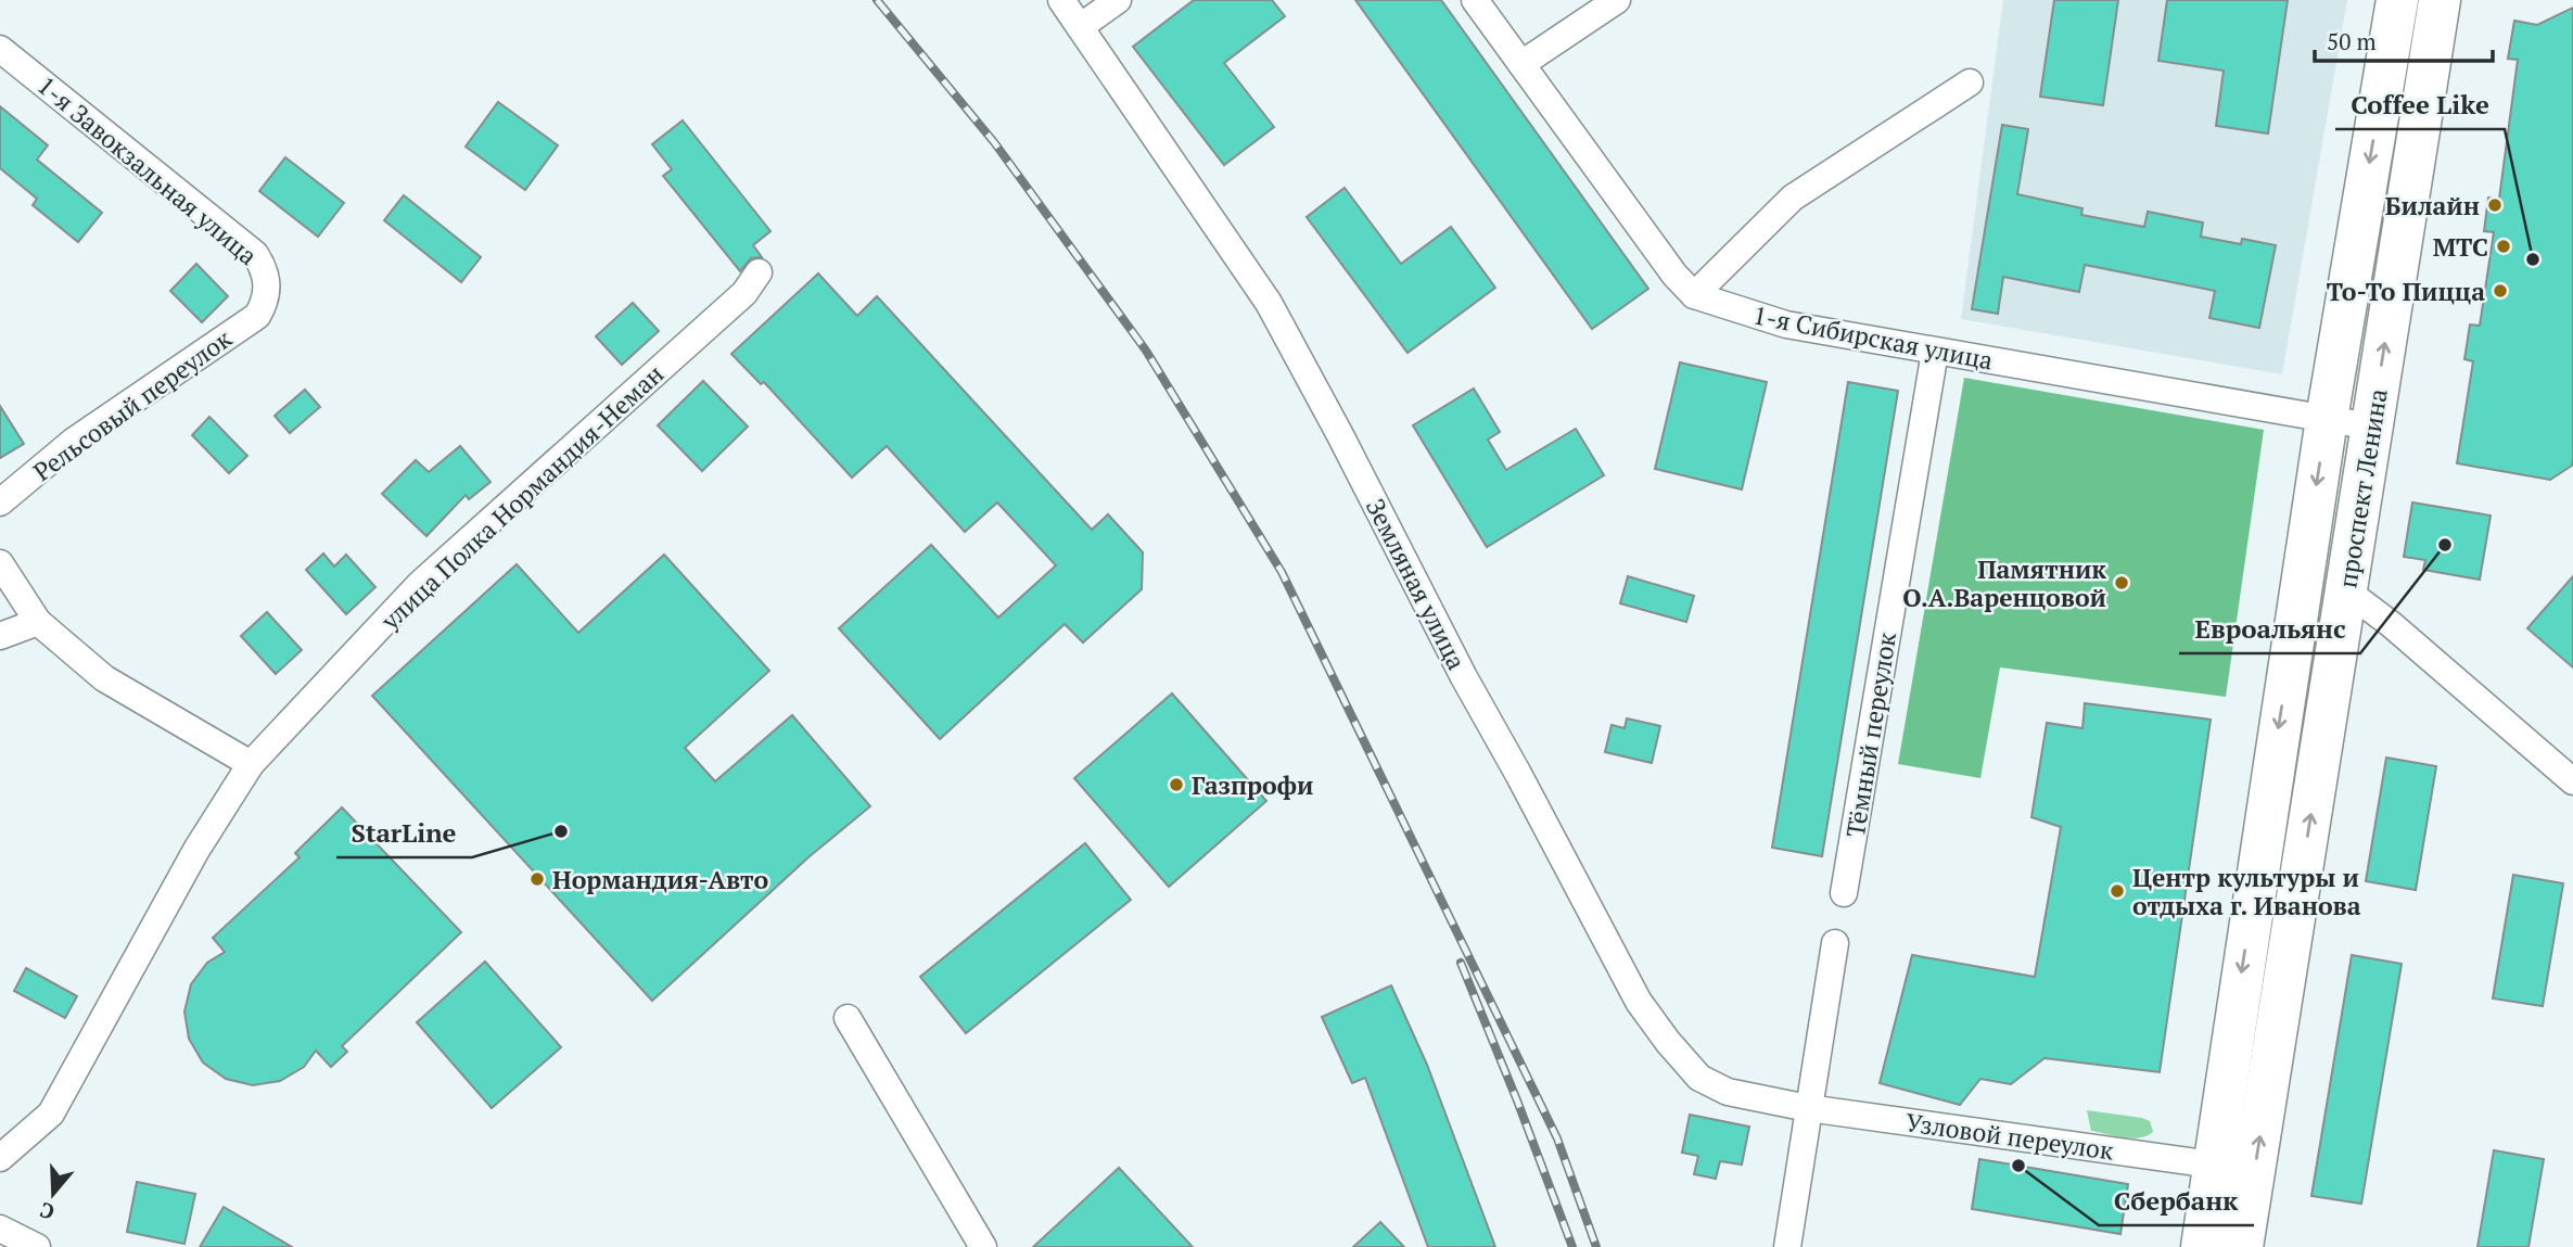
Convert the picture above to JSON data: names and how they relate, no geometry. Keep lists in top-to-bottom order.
{
  "streets": {
    "highway": ["проспект Ленина"],
    "street": [
      "1-я Завокзальная улица",
      "1-я Сибирская улица",
      "Рельсовый переулок",
      "улица Полка Нормандия-Неман",
      "Земляная улица",
      "Тёмный переулок",
      "Узловой переулок"
    ]
  },
  "crossings": [
    ["1-я Завокзальная улица", "Рельсовый переулок"],
    ["1-я Сибирская улица", "проспект Ленина"],
    ["1-я Сибирская улица", "Тёмный переулок"],
    ["проспект Ленина", "Узловой переулок"],
    ["Земляная улица", "Узловой переулок"]
  ],
  "places": [
    "Билайн",
    "МТС",
    "Coffee Like",
    "То-То Пицца",
    "Евроальянс",
    "Памятник О.А.Варенцовой",
    "Газпрофи",
    "StarLine",
    "Нормандия-Авто",
    "Центр культуры и отдыха г. Иванова",
    "Сбербанк"
  ],
  "scale_bar": "50 m",
  "north": "bottom"
}
